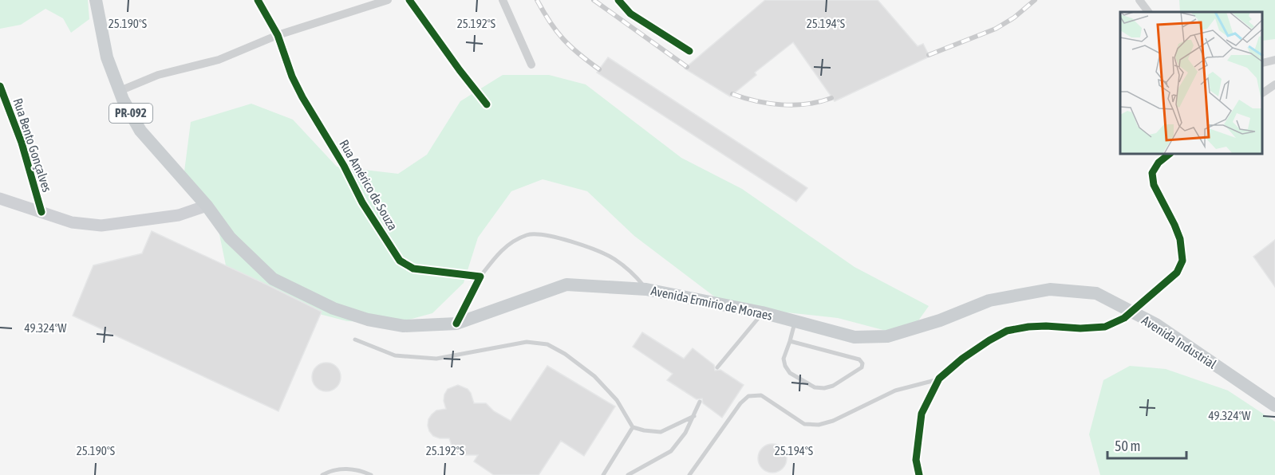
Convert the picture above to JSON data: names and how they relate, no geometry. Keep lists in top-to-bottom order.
{
  "streets": {
    "main road": ["PR-092", "Avenida Ermirio de Moraes", "Avenida Industrial"],
    "street": ["Rua Bento Gonçalves", "Rua Américo de Souza"]
  },
  "crossings": [
    ["Avenida Ermirio de Moraes", "Avenida Industrial"]
  ],
  "scale_bar": "50 m",
  "coordinates": [
    "25.190°S",
    "25.192°S",
    "25.194°S",
    "49.324°W"
  ]
}
